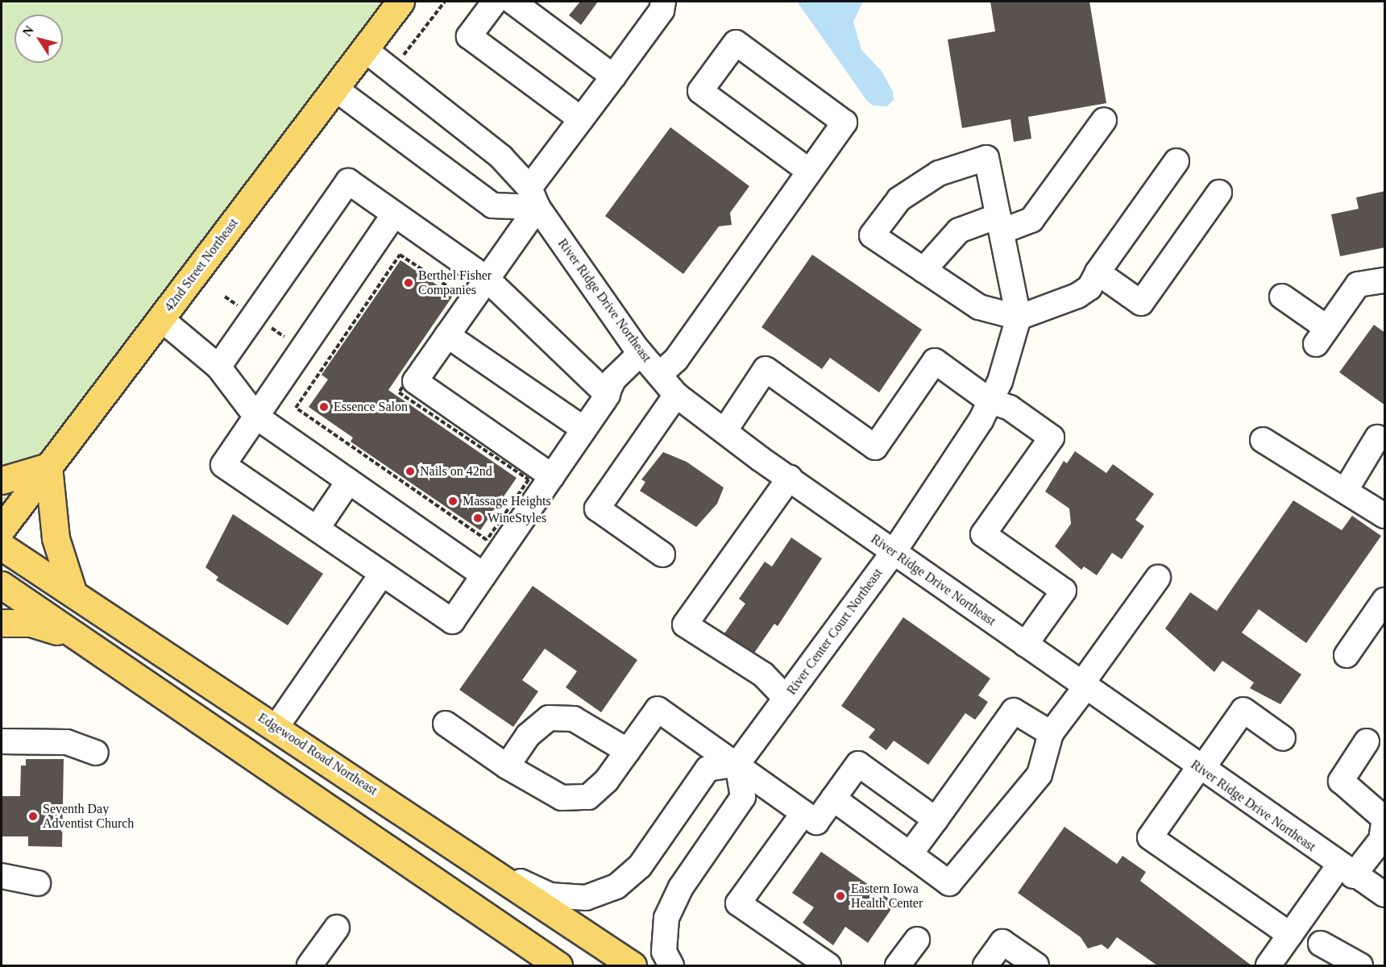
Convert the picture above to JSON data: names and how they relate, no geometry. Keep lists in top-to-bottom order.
{
  "streets": {
    "main road": ["42nd Street Northeast", "Edgewood Road Northeast"],
    "street": ["River Ridge Drive Northeast", "River Center Court Northeast"]
  },
  "crossings": [
    ["42nd Street Northeast", "River Ridge Drive Northeast"],
    ["River Ridge Drive Northeast", "River Center Court Northeast"]
  ],
  "places": [
    "Berthel Fisher Companies",
    "Essence Salon",
    "Nails on 42nd",
    "Massage Heights",
    "WineStyles",
    "Seventh Day Adventist Church",
    "Eastern Iowa Health Center"
  ],
  "north": "top left"
}
